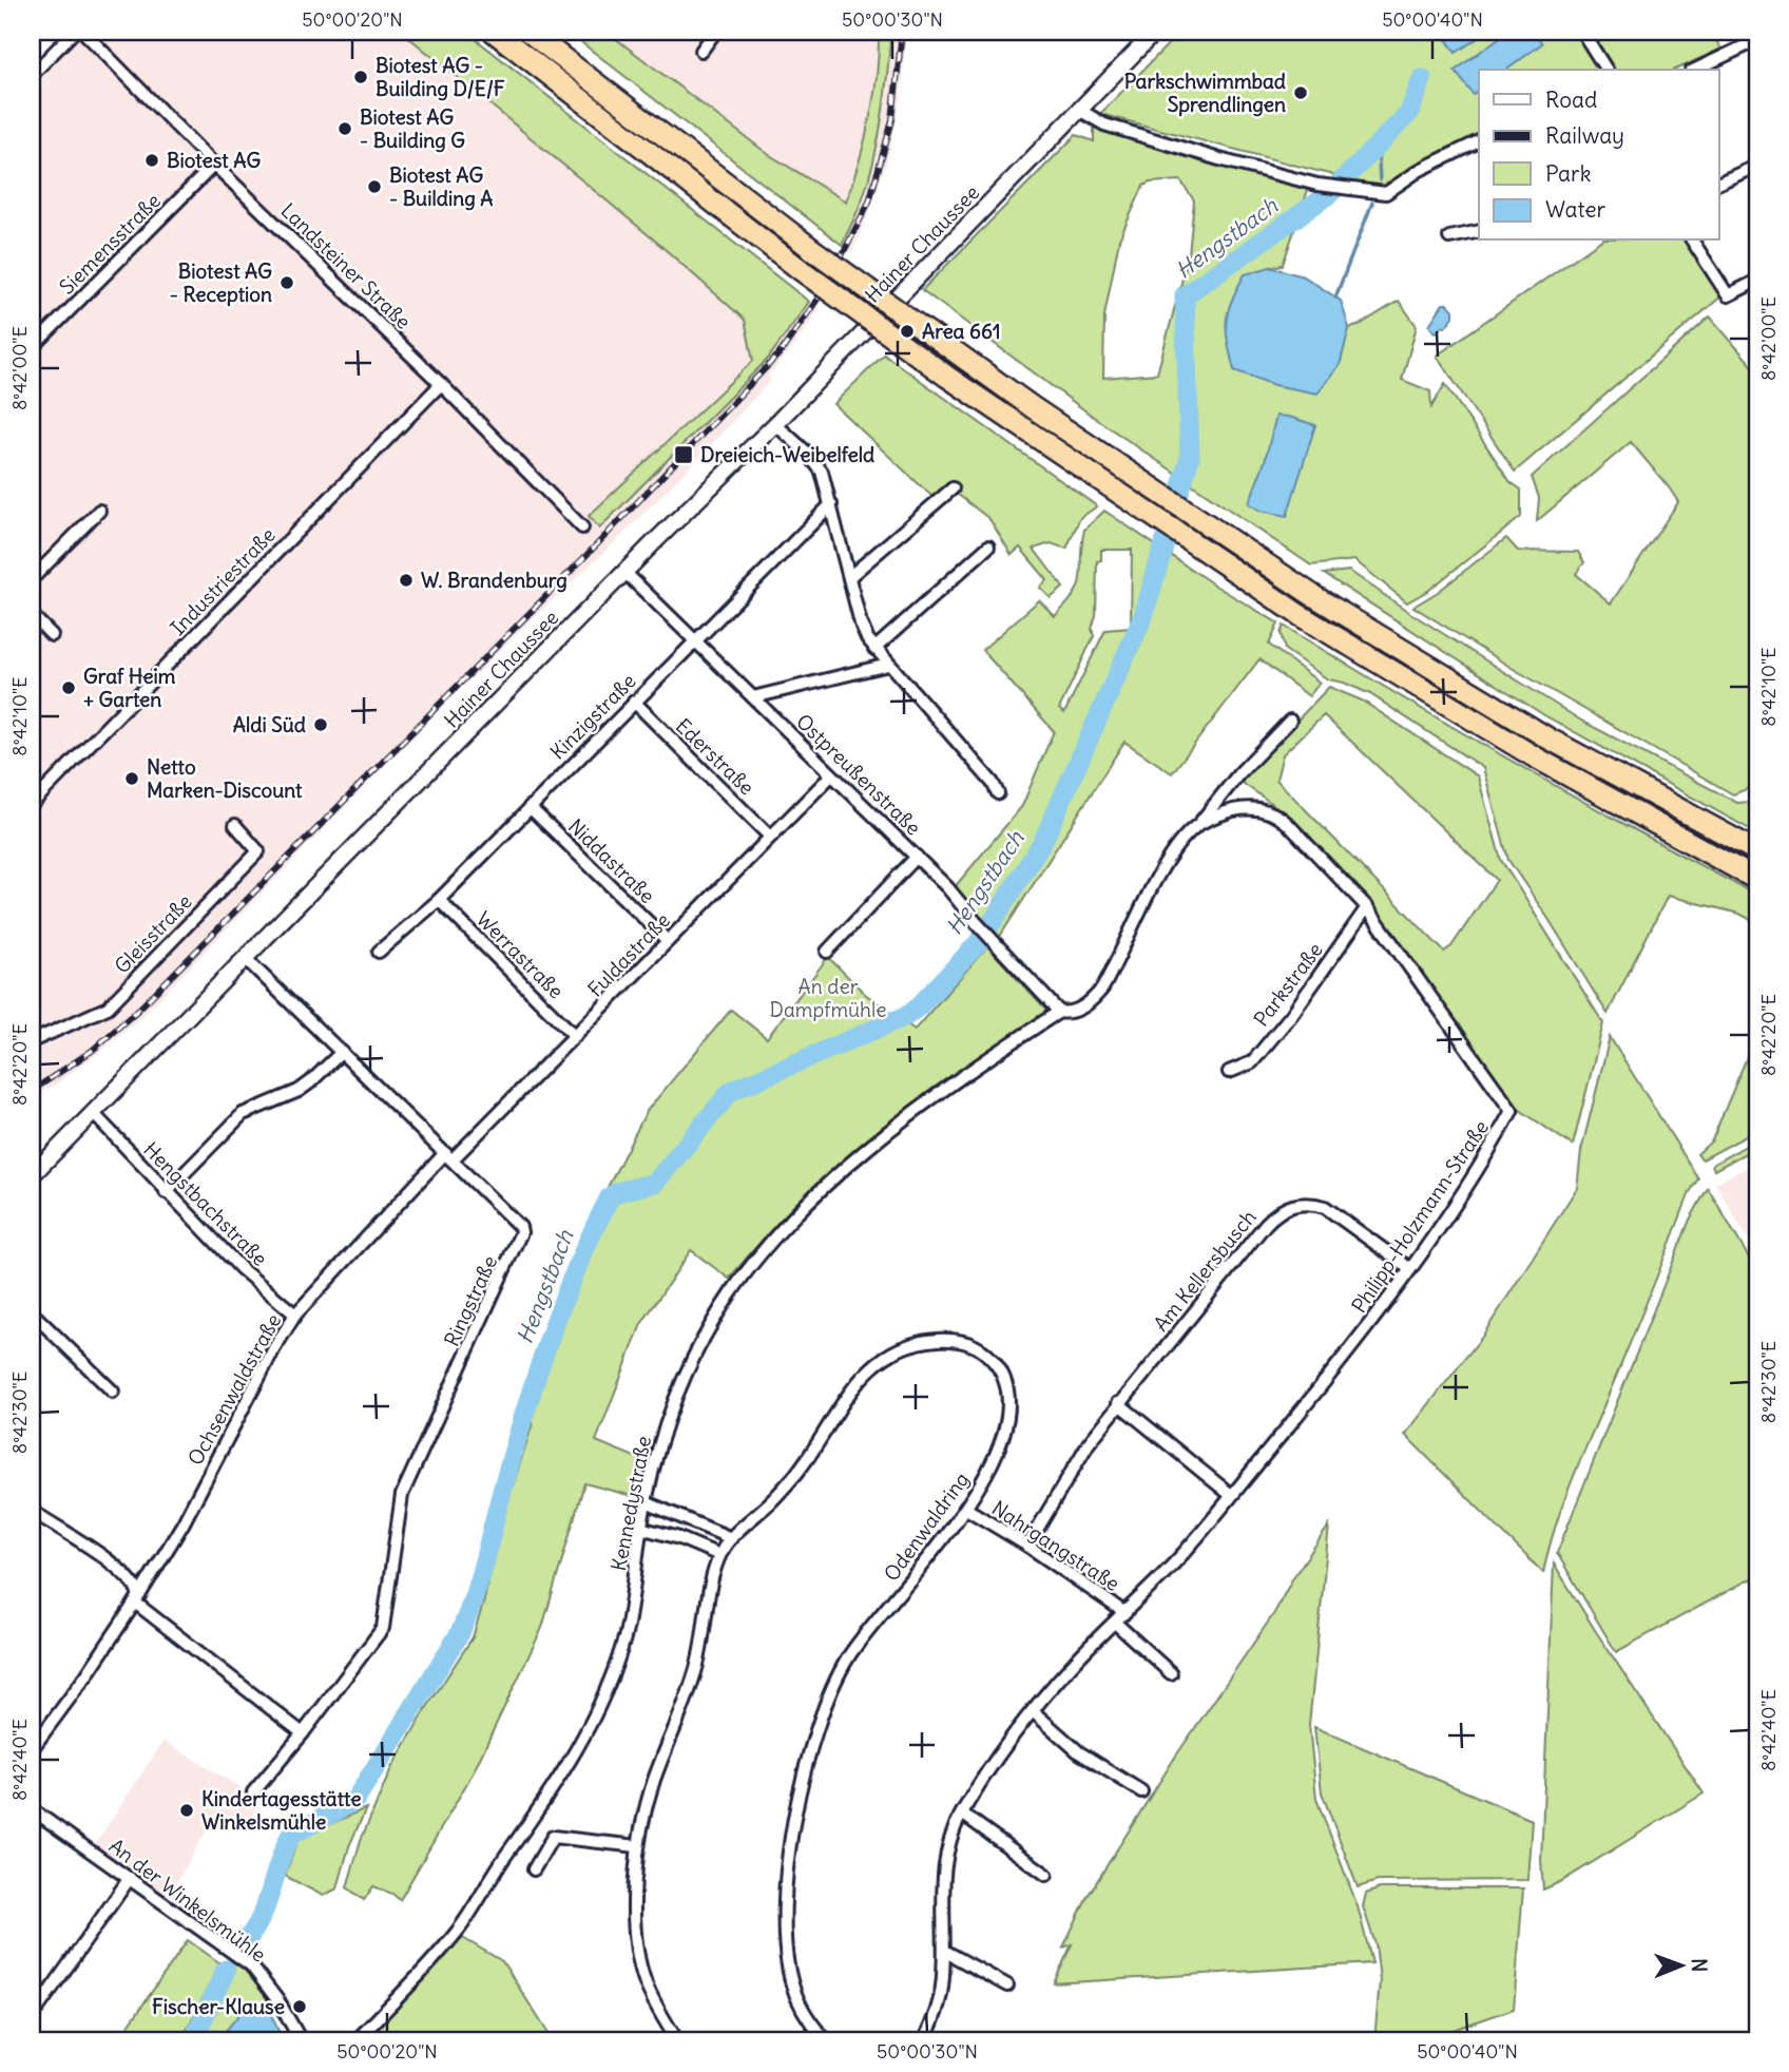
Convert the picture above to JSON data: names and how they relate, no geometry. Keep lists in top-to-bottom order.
{
  "streets": {
    "street": [
      "Siemensstraße",
      "Hainer Chaussee",
      "Landsteiner Straße",
      "Industriestraße",
      "Kinzigstraße",
      "Ederstraße",
      "Ostpreußenstraße",
      "Niddastraße",
      "Gleisstraße",
      "Werrastraße",
      "Fuldastraße",
      "Parkstraße",
      "Hengstbachstraße",
      "Philipp-Holzmann-Straße",
      "Am Kellersbusch",
      "Ringstraße",
      "Ochsenwaldstraße",
      "Kennedystraße",
      "Odenwaldring",
      "Nahrgangstraße",
      "An der Winkelsmühle"
    ]
  },
  "crossings": [
    ["Siemensstraße", "Landsteiner Straße"],
    ["Hainer Chaussee", "Ostpreußenstraße"],
    ["Hainer Chaussee", "Hengstbachstraße"],
    ["Hainer Chaussee", "Ringstraße"],
    ["Landsteiner Straße", "Industriestraße"],
    ["Kinzigstraße", "Ederstraße"],
    ["Kinzigstraße", "Ostpreußenstraße"],
    ["Kinzigstraße", "Niddastraße"],
    ["Kinzigstraße", "Werrastraße"],
    ["Ederstraße", "Fuldastraße"],
    ["Ostpreußenstraße", "Fuldastraße"],
    ["Ostpreußenstraße", "Philipp-Holzmann-Straße"],
    ["Ostpreußenstraße", "Kennedystraße"],
    ["Niddastraße", "Fuldastraße"],
    ["Werrastraße", "Fuldastraße"],
    ["Fuldastraße", "Ringstraße"],
    ["Fuldastraße", "Ochsenwaldstraße"],
    ["Parkstraße", "Philipp-Holzmann-Straße"],
    ["Hengstbachstraße", "Ochsenwaldstraße"],
    ["Philipp-Holzmann-Straße", "Am Kellersbusch"],
    ["Philipp-Holzmann-Straße", "Kennedystraße"],
    ["Philipp-Holzmann-Straße", "Nahrgangstraße"],
    ["Am Kellersbusch", "Nahrgangstraße"],
    ["Ringstraße", "Ochsenwaldstraße"],
    ["Odenwaldring", "Nahrgangstraße"]
  ],
  "water": ["Hengstbach"],
  "parks": ["An der Dampfmühle"],
  "places": {
    "other": [
      "Biotest AG - Building D/E/F",
      "Parkschwimmbad Sprendlingen",
      "Biotest AG - Building G",
      "Biotest AG",
      "Biotest AG - Building A",
      "Biotest AG - Reception",
      "Area 661",
      "W. Brandenburg",
      "Graf Heim + Garten",
      "Aldi Süd",
      "Netto Marken-Discount",
      "Kindertagesstätte Winkelsmühle",
      "Fischer-Klause"
    ],
    "transit": ["Dreieich-Weibelfeld"]
  },
  "legend": [
    "Road",
    "Railway",
    "Park",
    "Water"
  ],
  "north": "right",
  "coordinates": [
    "50°00'20\"N",
    "50°00'30\"N",
    "50°00'40\"N",
    "8°42'00\"E",
    "8°42'10\"E",
    "8°42'20\"E",
    "8°42'30\"E",
    "8°42'40\"E"
  ]
}
